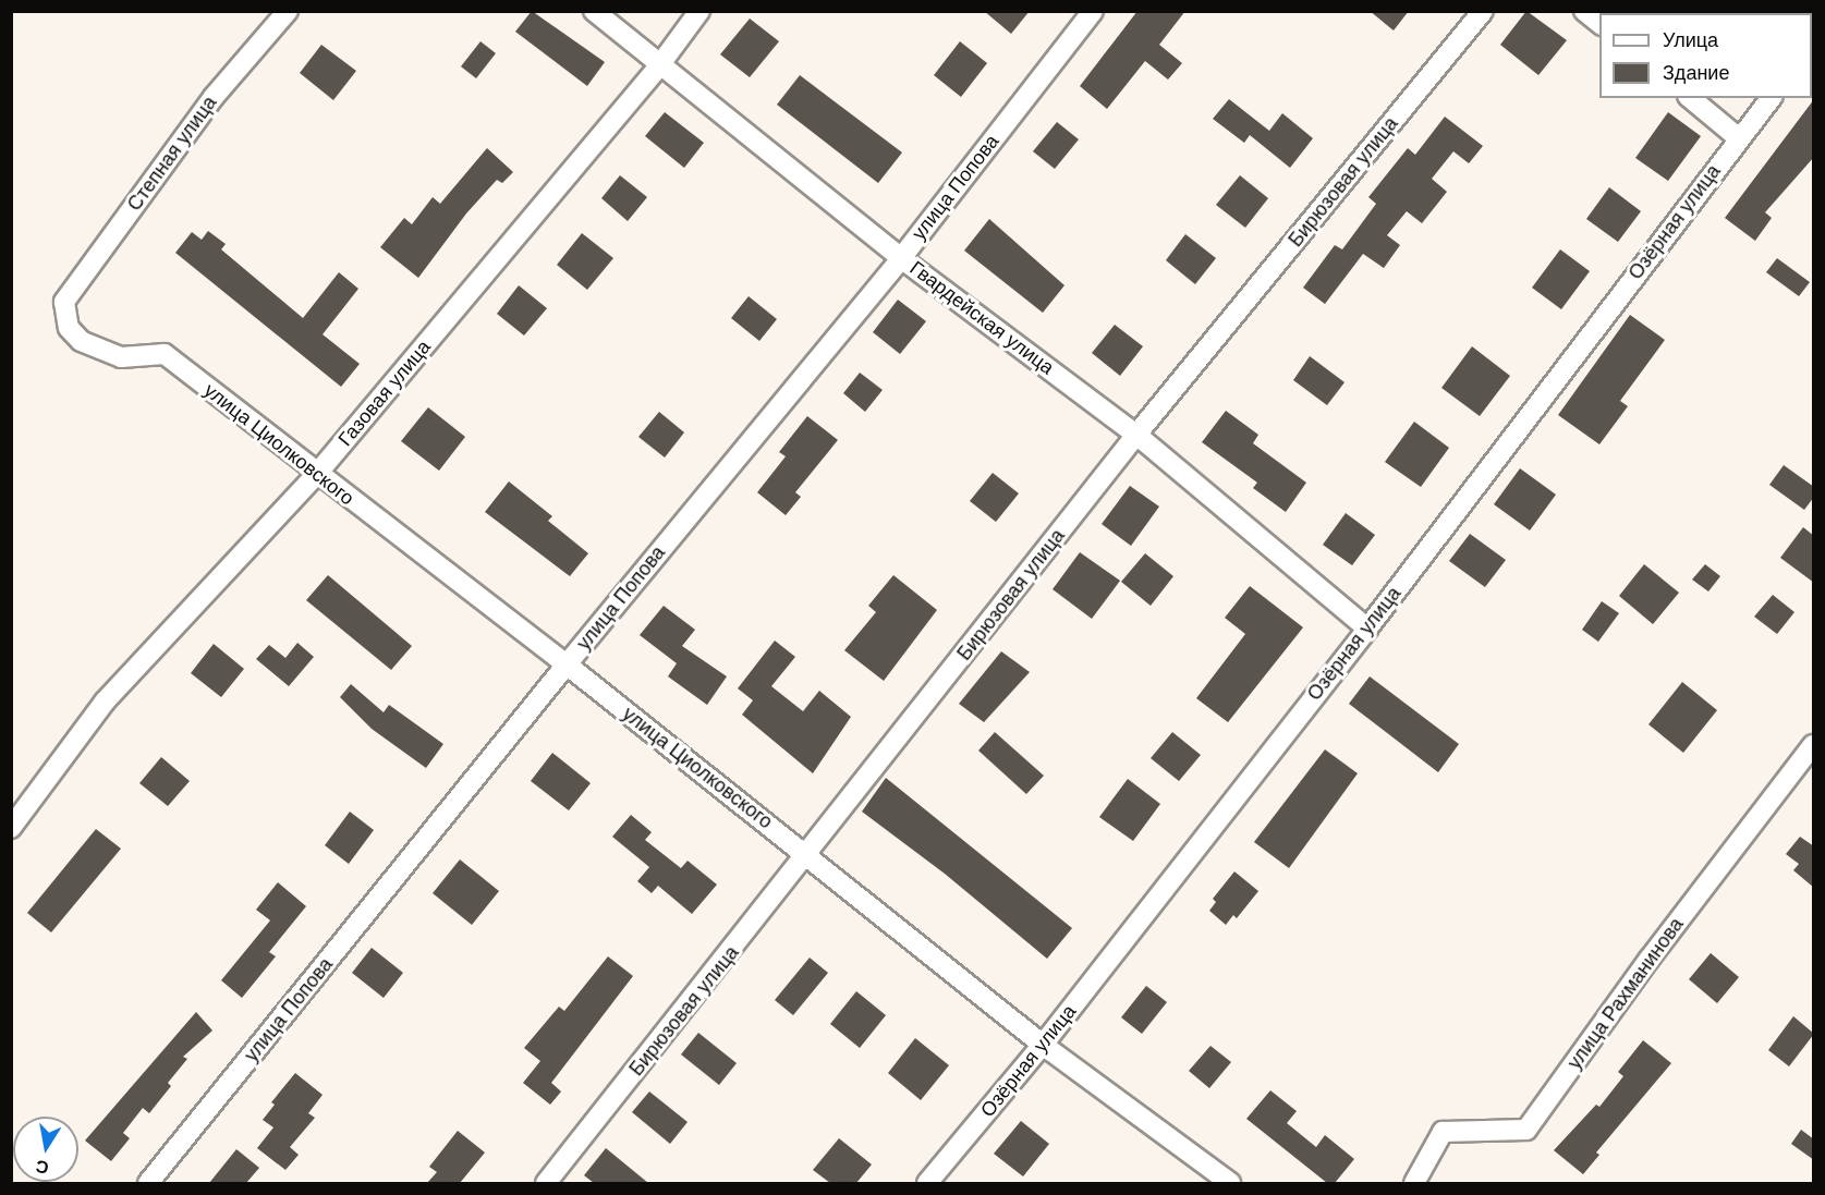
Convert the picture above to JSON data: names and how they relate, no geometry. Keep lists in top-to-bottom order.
{
  "streets": {
    "street": [
      "Степная улица",
      "Бирюзовая улица",
      "улица Попова",
      "Озёрная улица",
      "Гвардейская улица",
      "Газовая улица",
      "улица Циолковского",
      "улица Рахманинова"
    ]
  },
  "crossings": [
    ["Степная улица", "улица Циолковского"],
    ["Бирюзовая улица", "Гвардейская улица"],
    ["Бирюзовая улица", "улица Циолковского"],
    ["улица Попова", "Гвардейская улица"],
    ["улица Попова", "улица Циолковского"],
    ["Озёрная улица", "Гвардейская улица"],
    ["Озёрная улица", "улица Циолковского"],
    ["Гвардейская улица", "Газовая улица"],
    ["Газовая улица", "улица Циолковского"]
  ],
  "legend": ["Улица", "Здание"],
  "north": "bottom"
}
